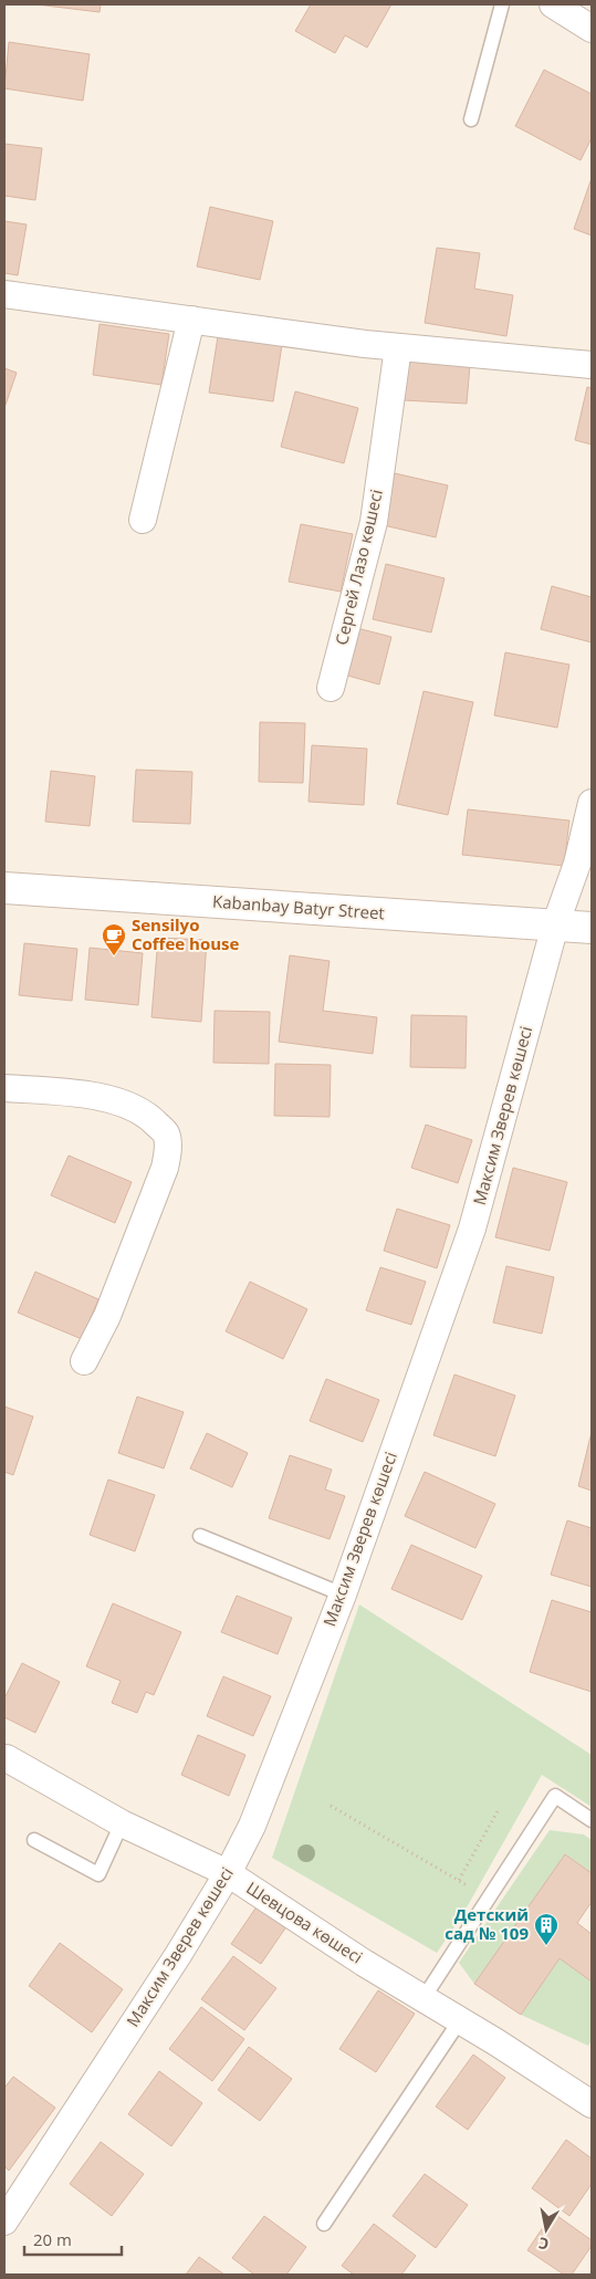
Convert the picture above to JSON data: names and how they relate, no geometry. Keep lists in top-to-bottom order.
{
  "streets": {
    "street": [
      "Сергей Лазо көшесі",
      "Kabanbay Batyr Street",
      "Максим Зверев көшесі",
      "Шевцова көшесі"
    ]
  },
  "crossings": [
    ["Kabanbay Batyr Street", "Максим Зверев көшесі"],
    ["Максим Зверев көшесі", "Шевцова көшесі"]
  ],
  "places": {
    "cafe": ["Sensilyo Coffee house"],
    "building": ["Детский сад № 109"]
  },
  "scale_bar": "20 m",
  "north": "bottom"
}
